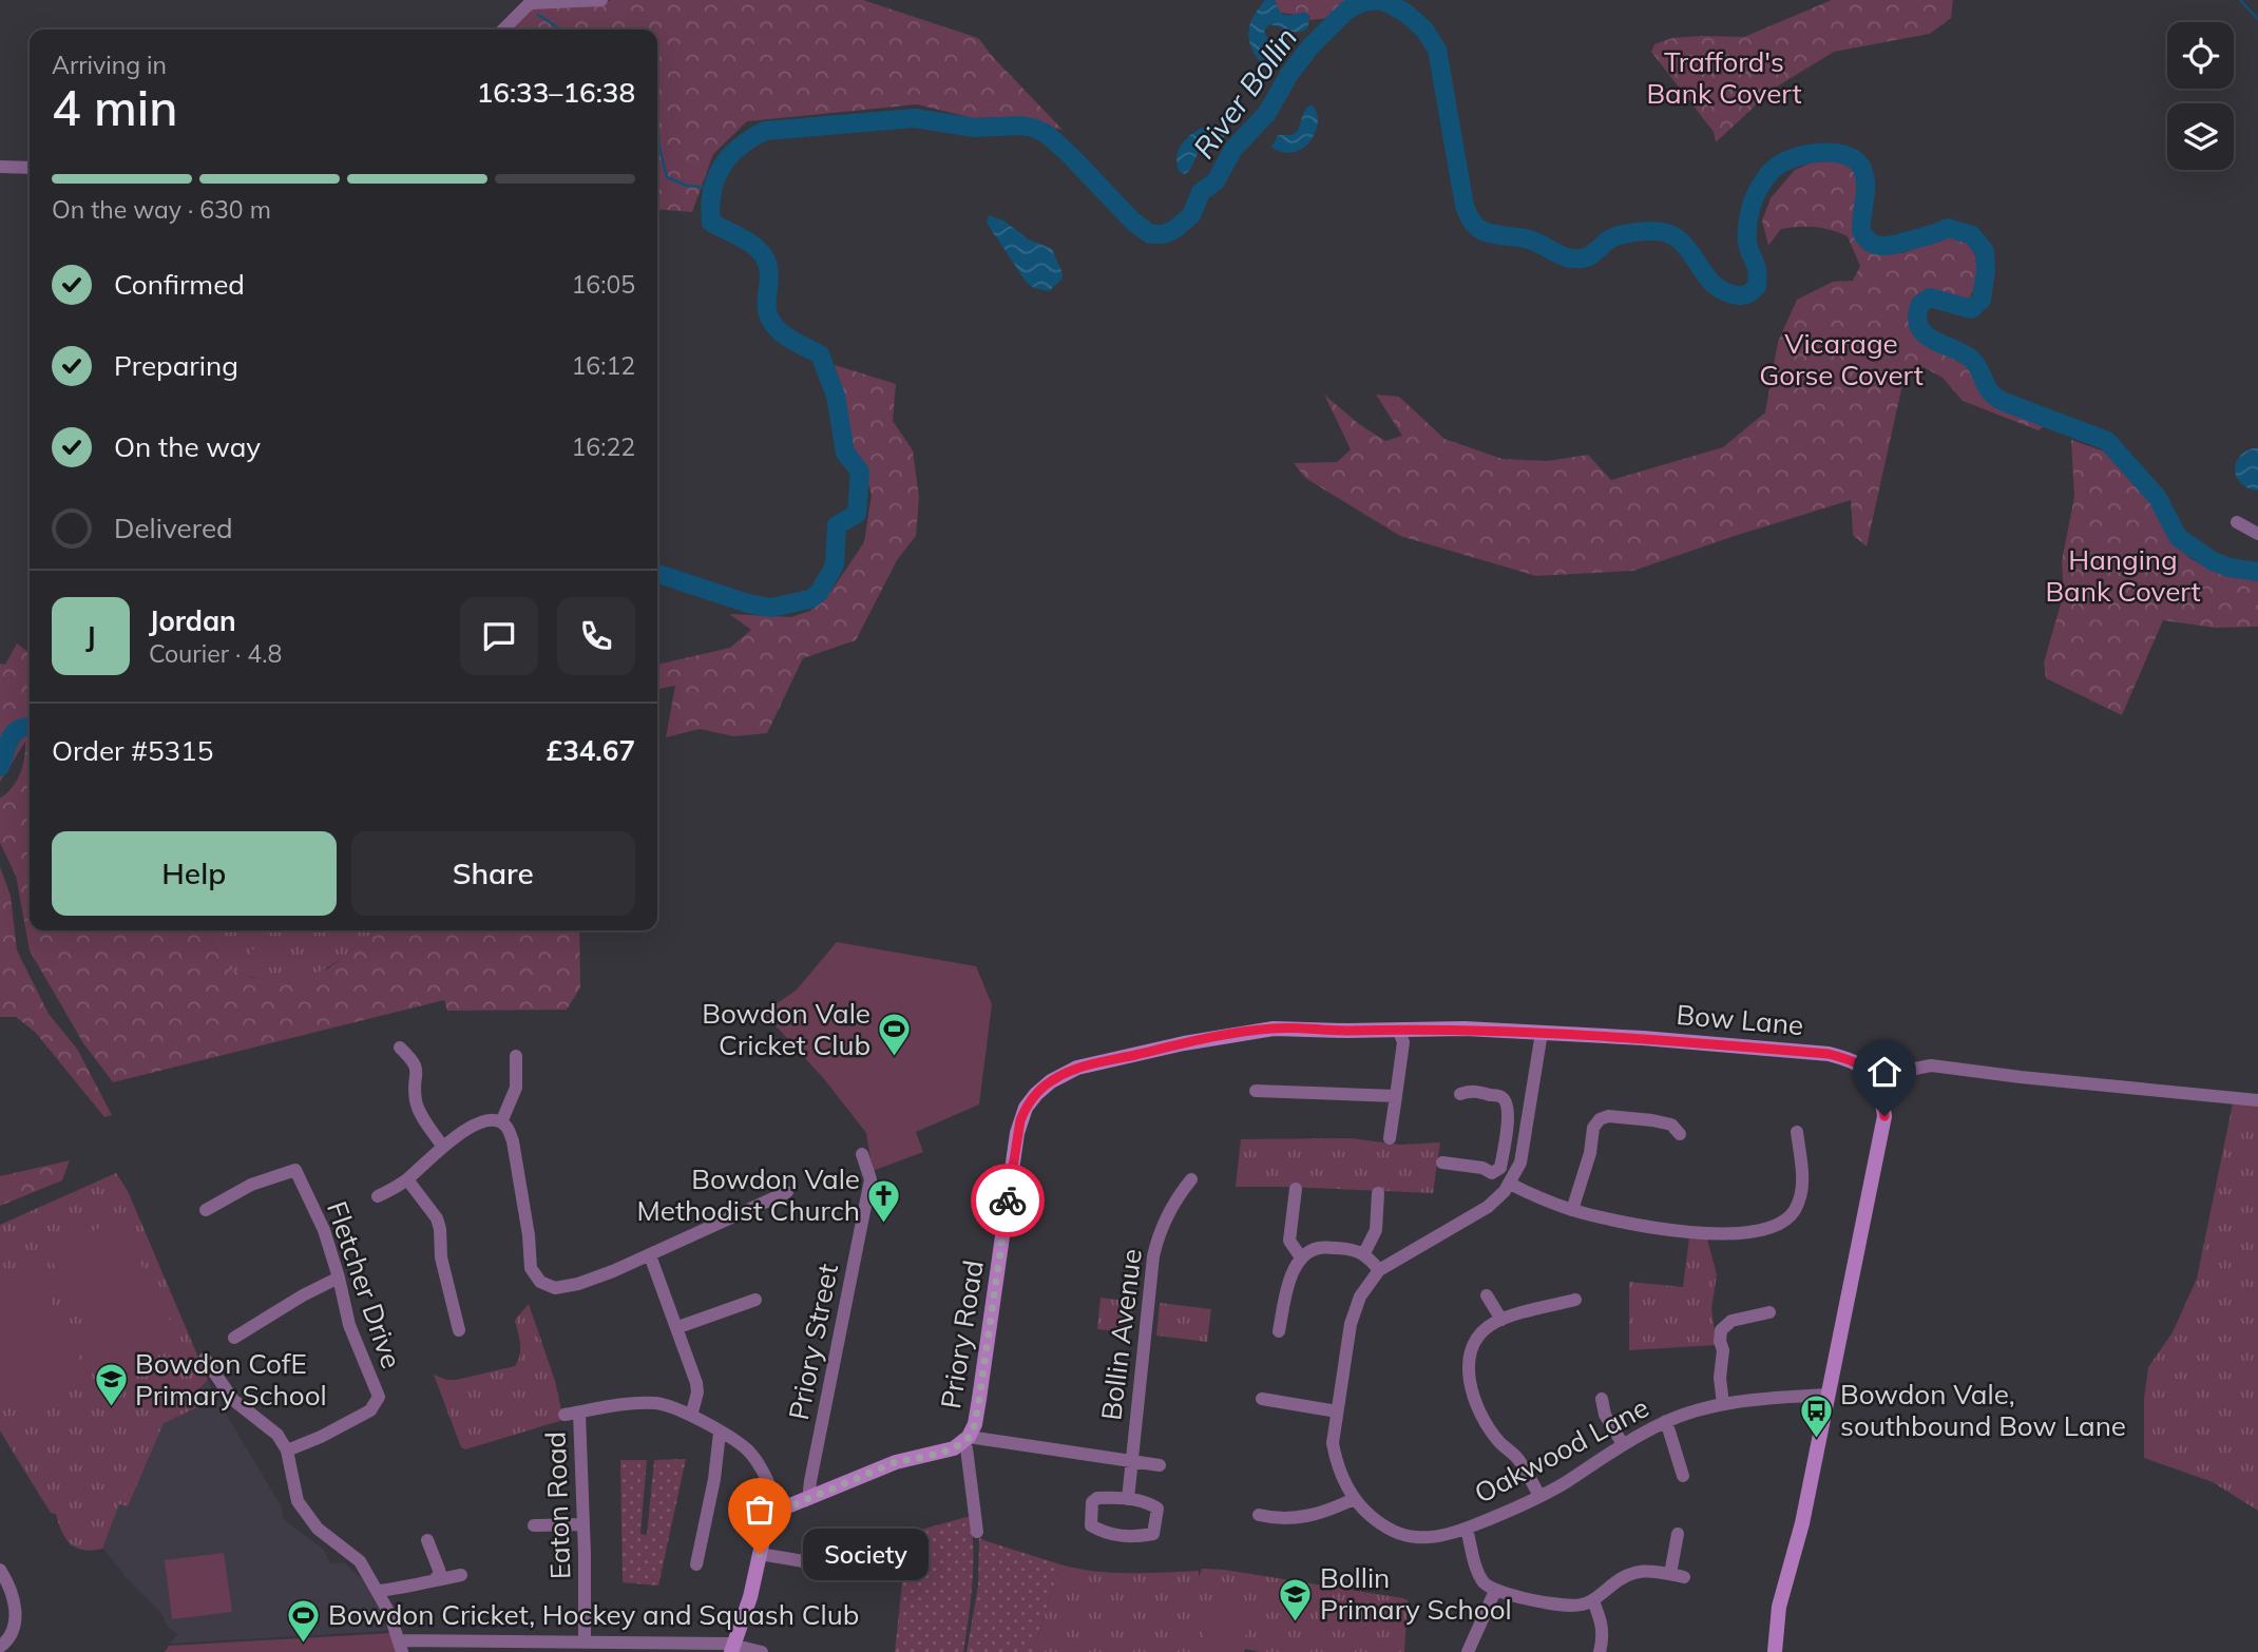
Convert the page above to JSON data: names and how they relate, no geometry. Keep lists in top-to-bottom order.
{
  "streets": {
    "street": [
      "Bow Lane",
      "Fletcher Drive",
      "Priory Road",
      "Bollin Avenue",
      "Priory Street",
      "Oakwood Lane",
      "Eaton Road"
    ]
  },
  "crossings": [
    ["Bow Lane", "Priory Road"],
    ["Bow Lane", "Oakwood Lane"],
    ["Priory Road", "Bollin Avenue"]
  ],
  "water": ["River Bollin"],
  "parks": ["Trafford's Bank Covert", "Vicarage Gorse Covert", "Hanging Bank Covert"],
  "places": {
    "sports": ["Bowdon Vale Cricket Club", "Bowdon Cricket, Hockey and Squash Club"],
    "church": ["Bowdon Vale Methodist Church"],
    "school or university": ["Bowdon CofE Primary School", "Bollin Primary School"],
    "bus stop": ["Bowdon Vale, southbound Bow Lane"],
    "other": ["Society"]
  },
  "page": {
    "heading": ["4 min", "Arriving in", "16:33–16:38"],
    "panel": [
      "Jordan",
      "Courier · 4.8",
      "Order #5315",
      "£34.67"
    ],
    "bar": "On the way · 630 m",
    "list": [
      ["Confirmed", "16:05"],
      ["Preparing", "16:12"],
      ["On the way", "16:22"],
      "Delivered"
    ],
    "round": "J",
    "buttons": ["Help", "Share"],
    "bubble": "Society"
  }
}
